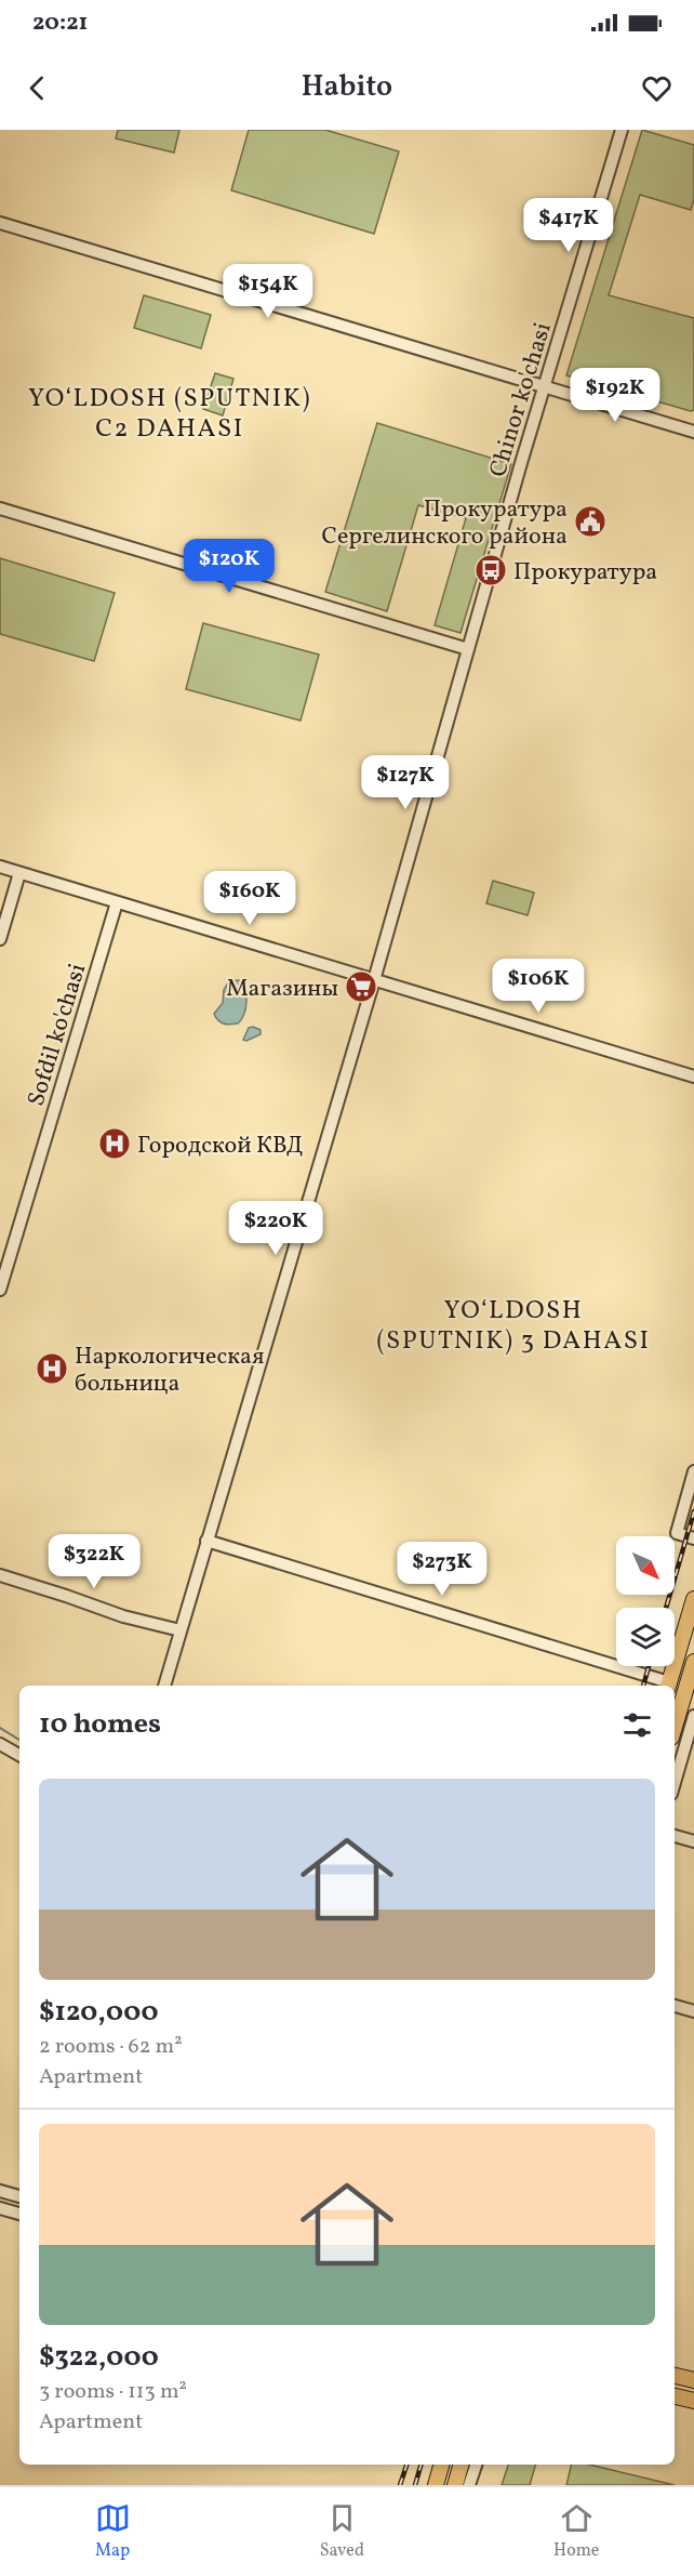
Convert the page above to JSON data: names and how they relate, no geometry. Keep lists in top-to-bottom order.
{
  "streets": {
    "street": ["Chinor ko'chasi", "Sofdil ko'chasi"]
  },
  "districts": ["YO‘LDOSH (SPUTNIK) C2 DAHASI", "YO‘LDOSH (SPUTNIK) 3 DAHASI"],
  "places": {
    "public building": ["Прокуратура Сергелинского района"],
    "bus stop": ["Прокуратура"],
    "supermarket": ["Магазины"],
    "hospital": ["Городской КВД", "Наркологическая больница"]
  },
  "north": "bottom right",
  "page": {
    "status": "20:21",
    "header": "Habito",
    "price": [
      "$417K",
      "$154K",
      "$192K",
      "$120K",
      "$127K",
      "$160K",
      "$106K",
      "$220K",
      "$322K",
      "$273K"
    ],
    "heading": "10 homes",
    "list": [
      {
        "name": "$120,000",
        "note": "2 rooms · 62 m² · Apartment"
      },
      {
        "name": "$322,000",
        "note": "3 rooms · 113 m² · Apartment"
      }
    ],
    "tabs": ["Map", "Saved", "Home"]
  }
}
